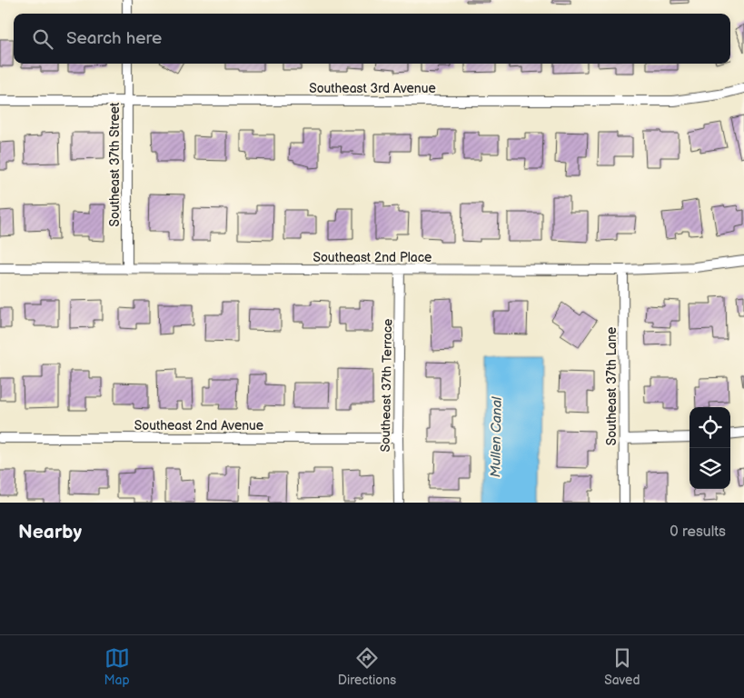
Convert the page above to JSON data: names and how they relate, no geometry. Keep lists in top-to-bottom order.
{
  "streets": {
    "street": [
      "Southeast 3rd Avenue",
      "Southeast 37th Street",
      "Southeast 2nd Place",
      "Southeast 37th Terrace",
      "Southeast 37th Lane",
      "Southeast 2nd Avenue"
    ]
  },
  "crossings": [
    ["Southeast 3rd Avenue", "Southeast 37th Street"],
    ["Southeast 37th Street", "Southeast 2nd Place"],
    ["Southeast 2nd Place", "Southeast 37th Terrace"],
    ["Southeast 2nd Place", "Southeast 37th Lane"],
    ["Southeast 37th Terrace", "Southeast 2nd Avenue"]
  ],
  "water": ["Mullen Canal"],
  "page": {
    "search": "Search here",
    "heading": ["Nearby", "0 results"],
    "nav": ["Map", "Directions", "Saved"]
  }
}
